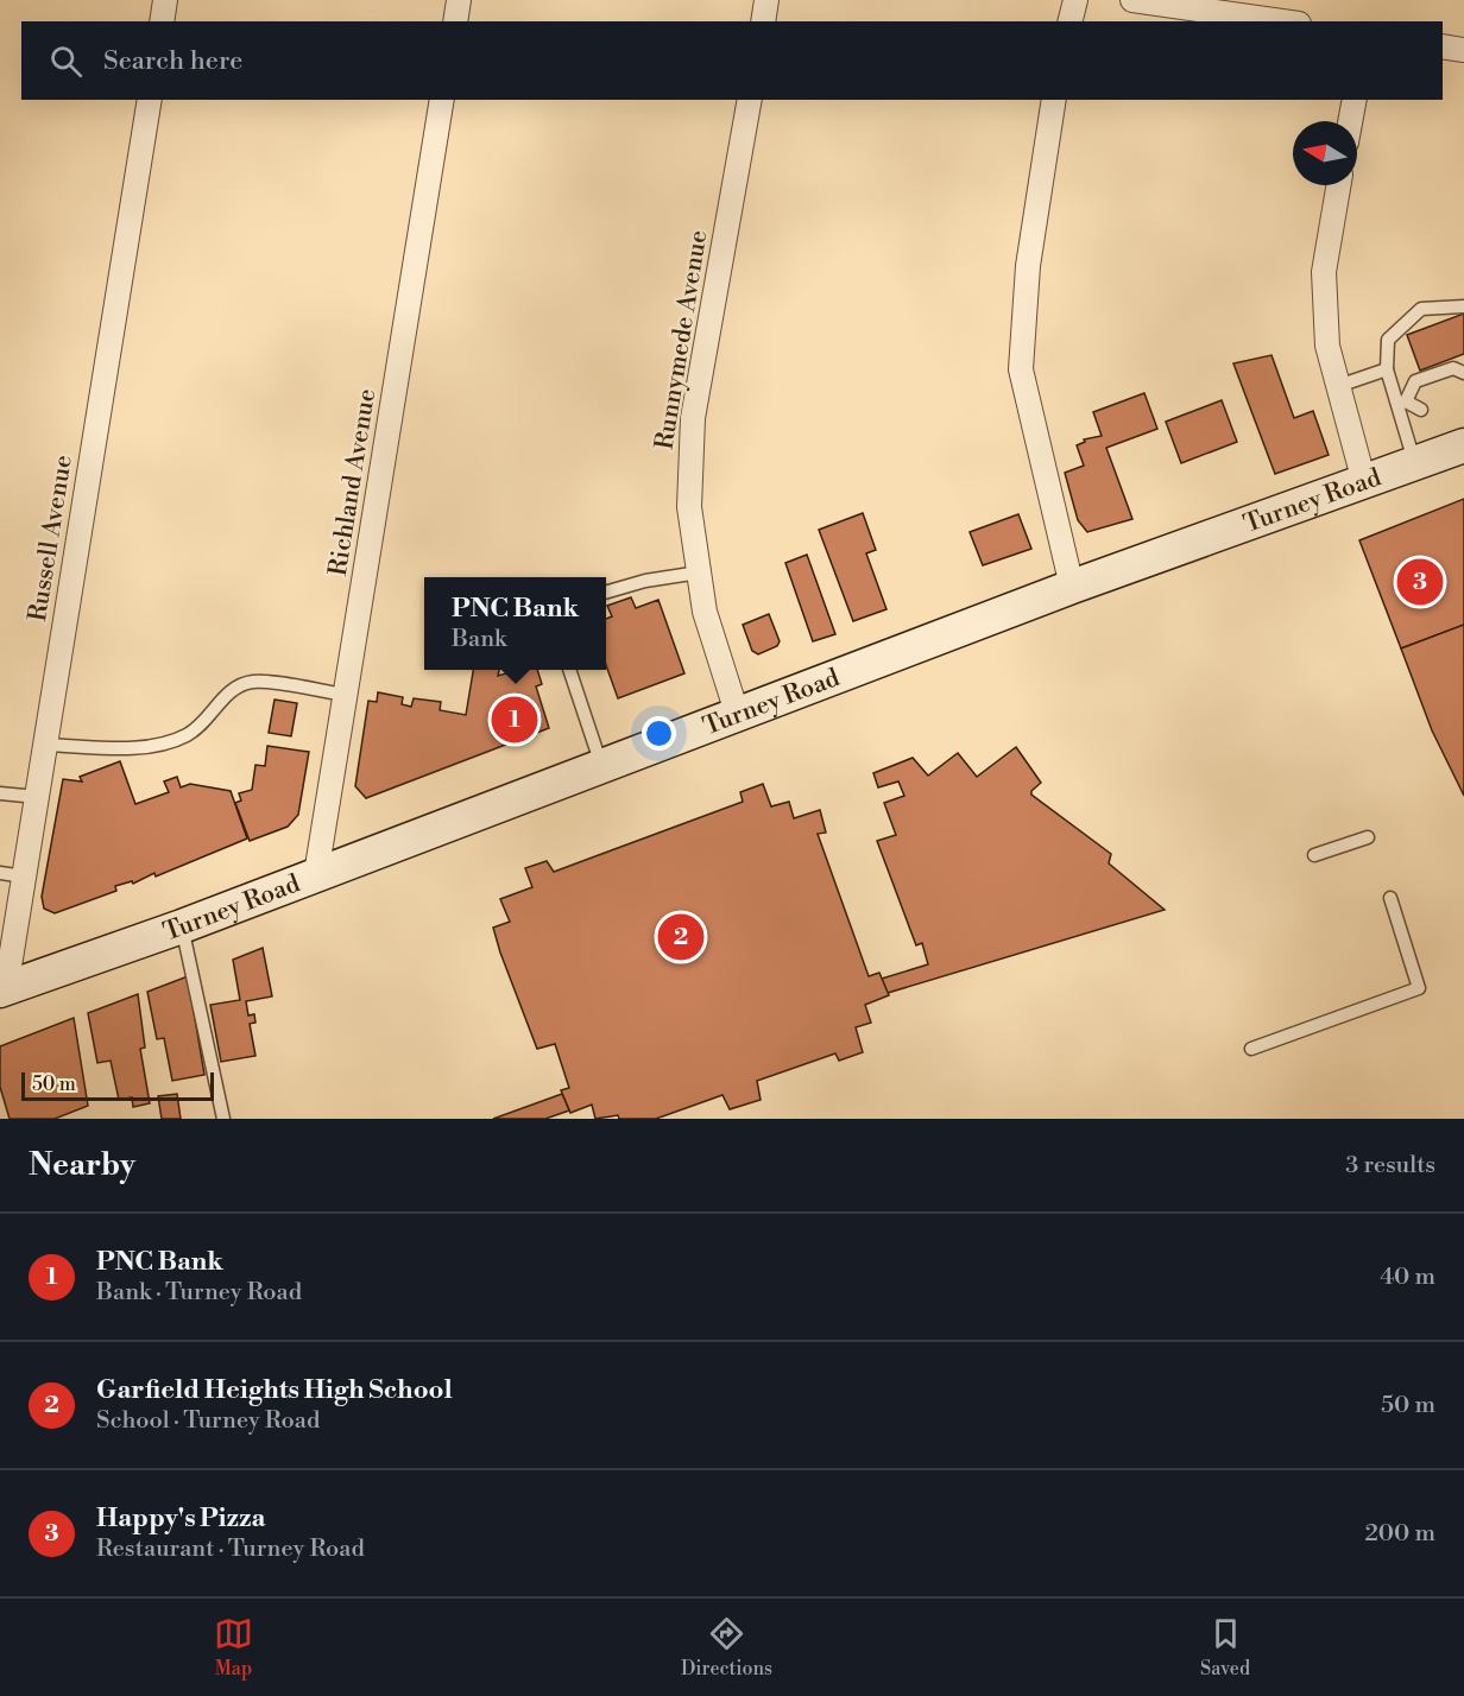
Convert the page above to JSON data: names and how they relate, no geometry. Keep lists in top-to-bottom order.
{
  "streets": {
    "main road": ["Turney Road"],
    "street": ["Runnymede Avenue", "Richland Avenue", "Russell Avenue"]
  },
  "crossings": [
    ["Runnymede Avenue", "Turney Road"],
    ["Richland Avenue", "Turney Road"],
    ["Turney Road", "Russell Avenue"]
  ],
  "scale_bar": "50 m",
  "north": "left",
  "page": {
    "search": "Search here",
    "pins": ["3", "1", "2"],
    "popup": ["PNC Bank", "Bank"],
    "scale": "50 m",
    "heading": ["Nearby", "3 results"],
    "list": [
      {
        "mark": "1",
        "name": "PNC Bank",
        "note": "Bank · Turney Road",
        "value": "40 m"
      },
      {
        "mark": "2",
        "name": "Garfield Heights High School",
        "note": "School · Turney Road",
        "value": "50 m"
      },
      {
        "mark": "3",
        "name": "Happy's Pizza",
        "note": "Restaurant · Turney Road",
        "value": "200 m"
      }
    ],
    "nav": ["Map", "Directions", "Saved"]
  }
}
